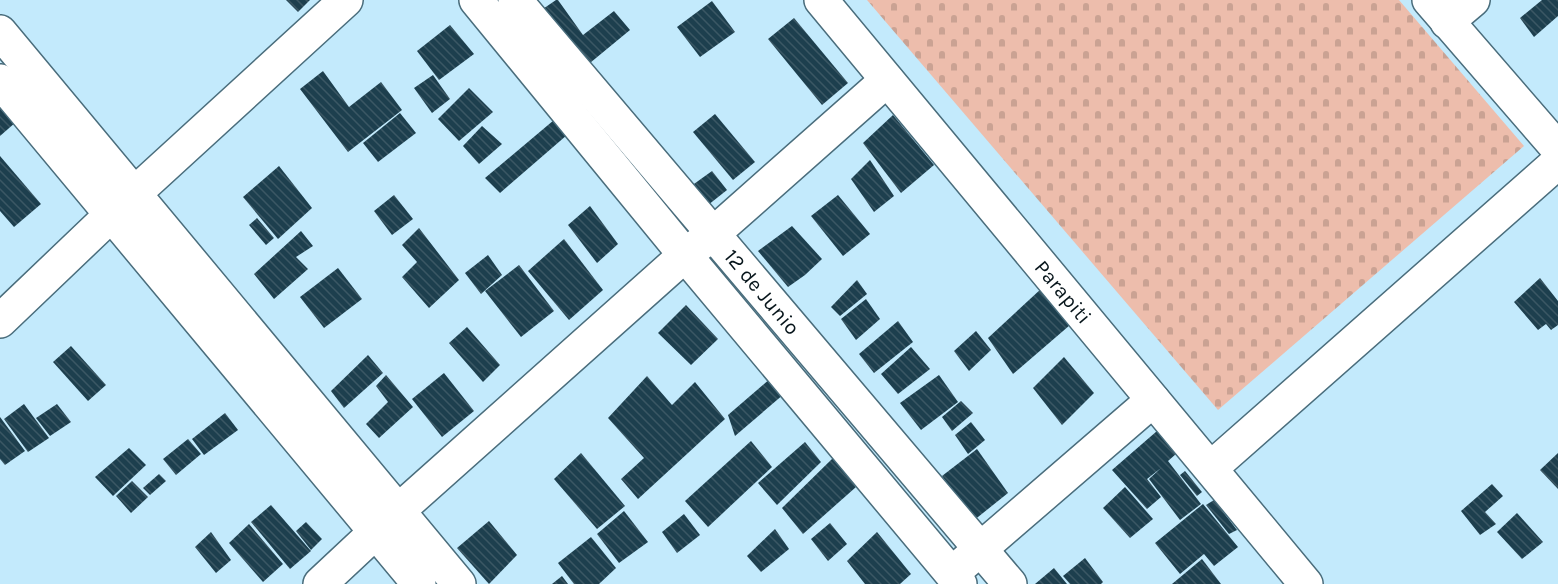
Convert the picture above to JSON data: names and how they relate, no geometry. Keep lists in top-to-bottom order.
{
  "streets": {
    "street": ["12 de Junio", "Parapiti"]
  }
}
